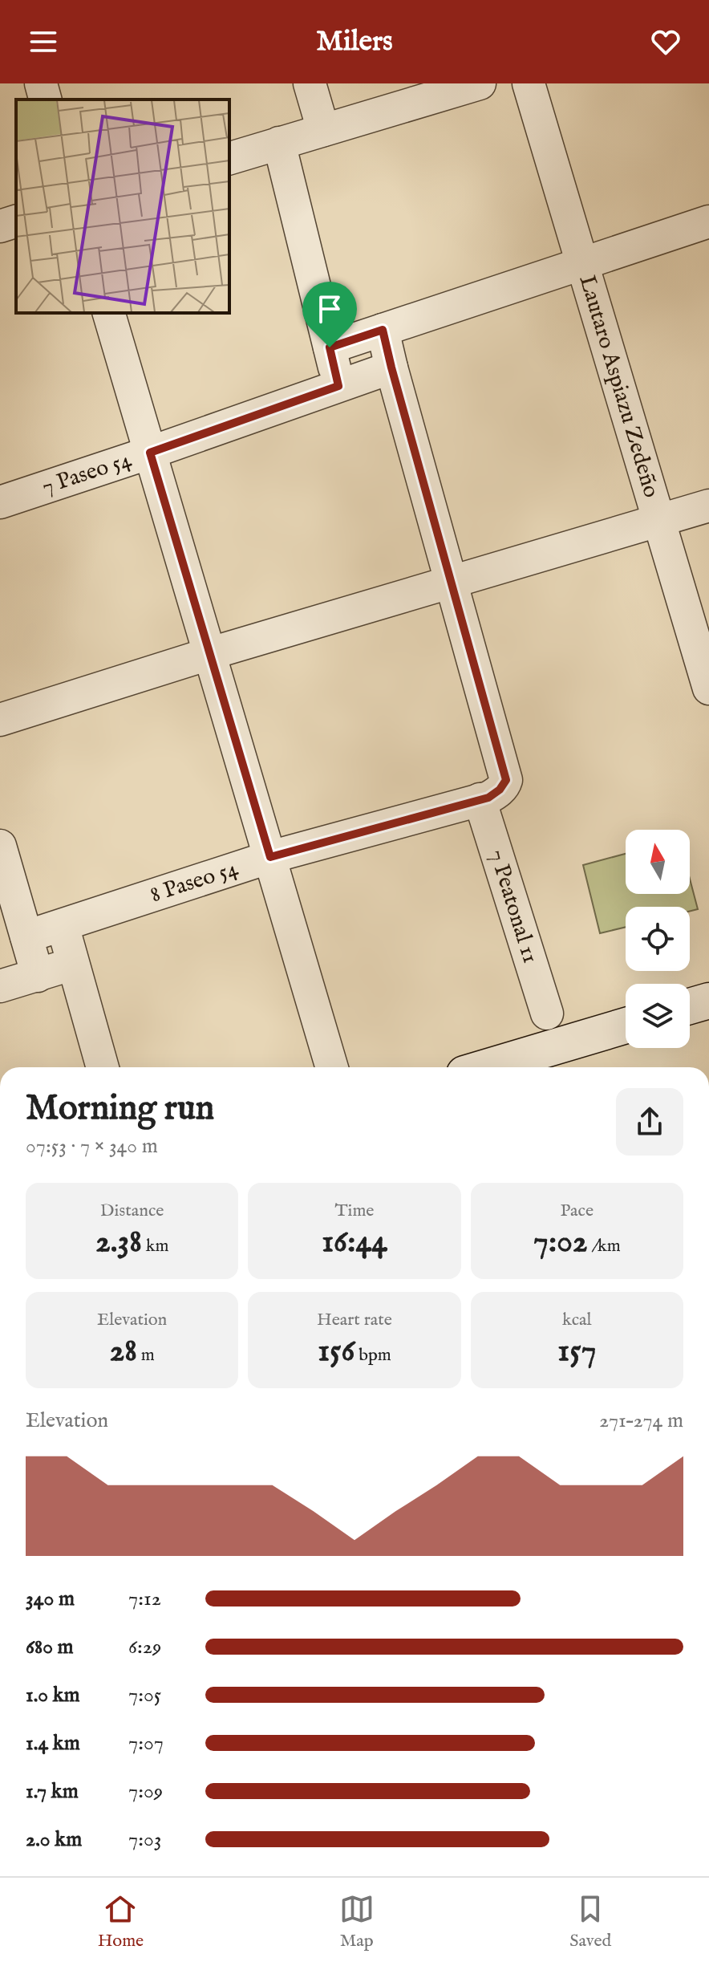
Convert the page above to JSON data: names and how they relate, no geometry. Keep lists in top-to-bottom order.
{
  "streets": {
    "street": [
      "Lautaro Aspiazu Zedeño",
      "7 Paseo 54",
      "8 Paseo 54",
      "7 Peatonal 11"
    ]
  },
  "crossings": [
    ["8 Paseo 54", "7 Peatonal 11"]
  ],
  "north": "top",
  "page": {
    "header": "Milers",
    "heading": ["Morning run", "07:53 · 7 × 340 m"],
    "stats": [
      ["Distance", "2.38 km"],
      ["Time", "16:44"],
      ["Pace", "7:02 /km"],
      ["Elevation", "28 m"],
      ["Heart rate", "156 bpm"],
      ["kcal", "157"]
    ],
    "chart": ["Elevation", "271–274 m"],
    "list": [
      {
        "name": "340 m",
        "note": "7:12"
      },
      {
        "name": "680 m",
        "note": "6:29"
      },
      {
        "name": "1.0 km",
        "note": "7:05"
      },
      {
        "name": "1.4 km",
        "note": "7:07"
      },
      {
        "name": "1.7 km",
        "note": "7:09"
      },
      {
        "name": "2.0 km",
        "note": "7:03"
      }
    ],
    "tabs": ["Home", "Map", "Saved"]
  }
}
